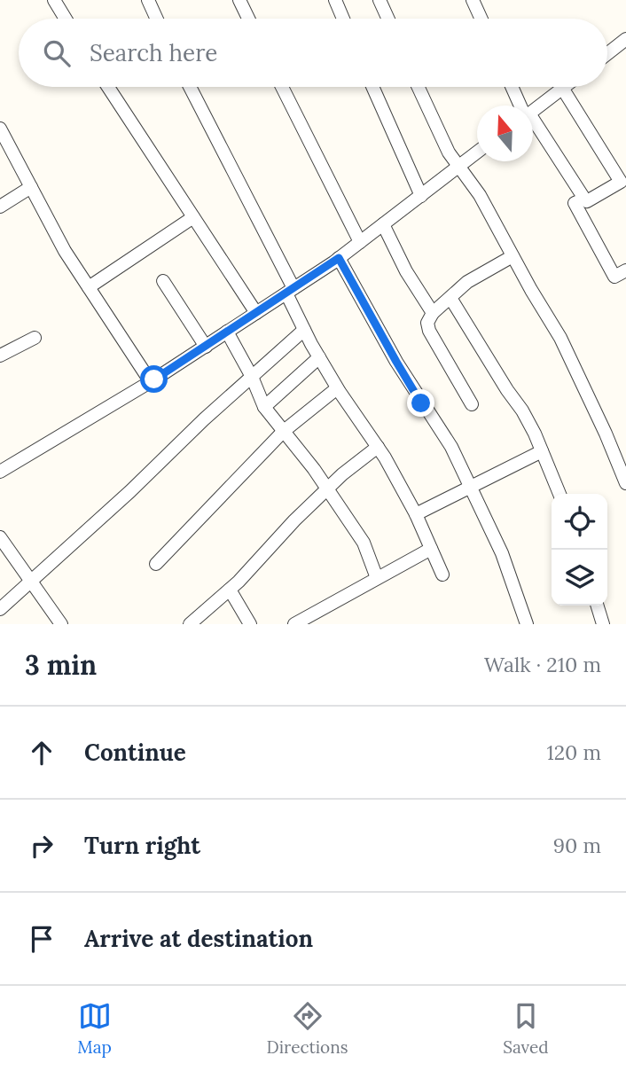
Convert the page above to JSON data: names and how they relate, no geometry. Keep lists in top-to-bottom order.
{
  "north": "top",
  "page": {
    "search": "Search here",
    "heading": ["3 min", "Walk · 210 m"],
    "list": [
      ["Continue", "120 m"],
      ["Turn right", "90 m"],
      "Arrive at destination"
    ],
    "nav": ["Map", "Directions", "Saved"]
  }
}
